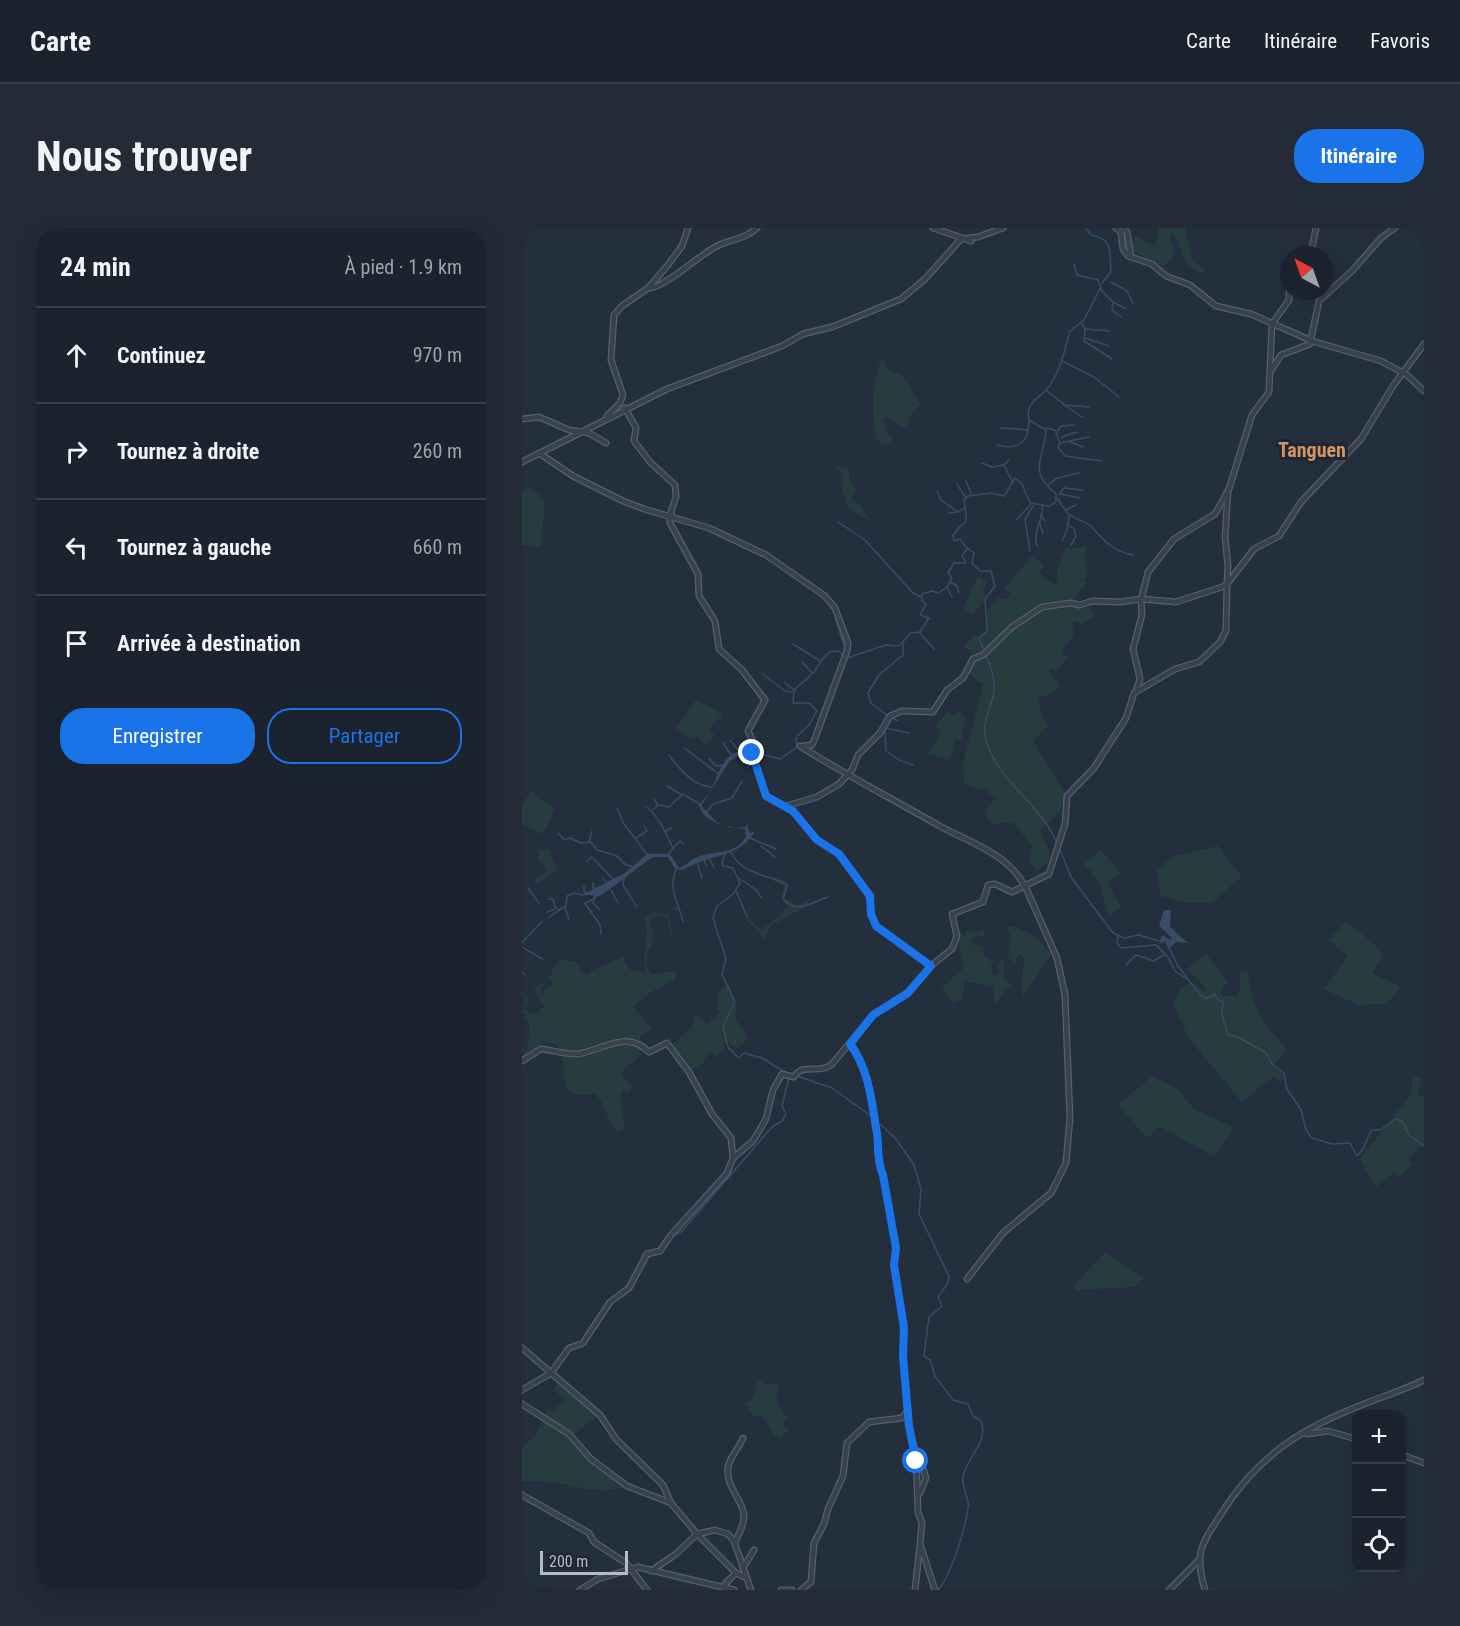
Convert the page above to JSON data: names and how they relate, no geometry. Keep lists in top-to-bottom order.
{
  "districts": ["Tanguen"],
  "scale_bar": "200 m",
  "north": "top left",
  "page": {
    "header": "Carte",
    "nav": ["Carte", "Itinéraire", "Favoris"],
    "buttons": [
      "Itinéraire",
      ["Enregistrer", "Partager"]
    ],
    "title": "Nous trouver",
    "heading": ["24 min", "À pied · 1.9 km"],
    "list": [
      ["Continuez", "970 m"],
      ["Tournez à droite", "260 m"],
      ["Tournez à gauche", "660 m"],
      "Arrivée à destination"
    ],
    "map_buttons": ["+", "−"],
    "scale": "200 m"
  }
}
